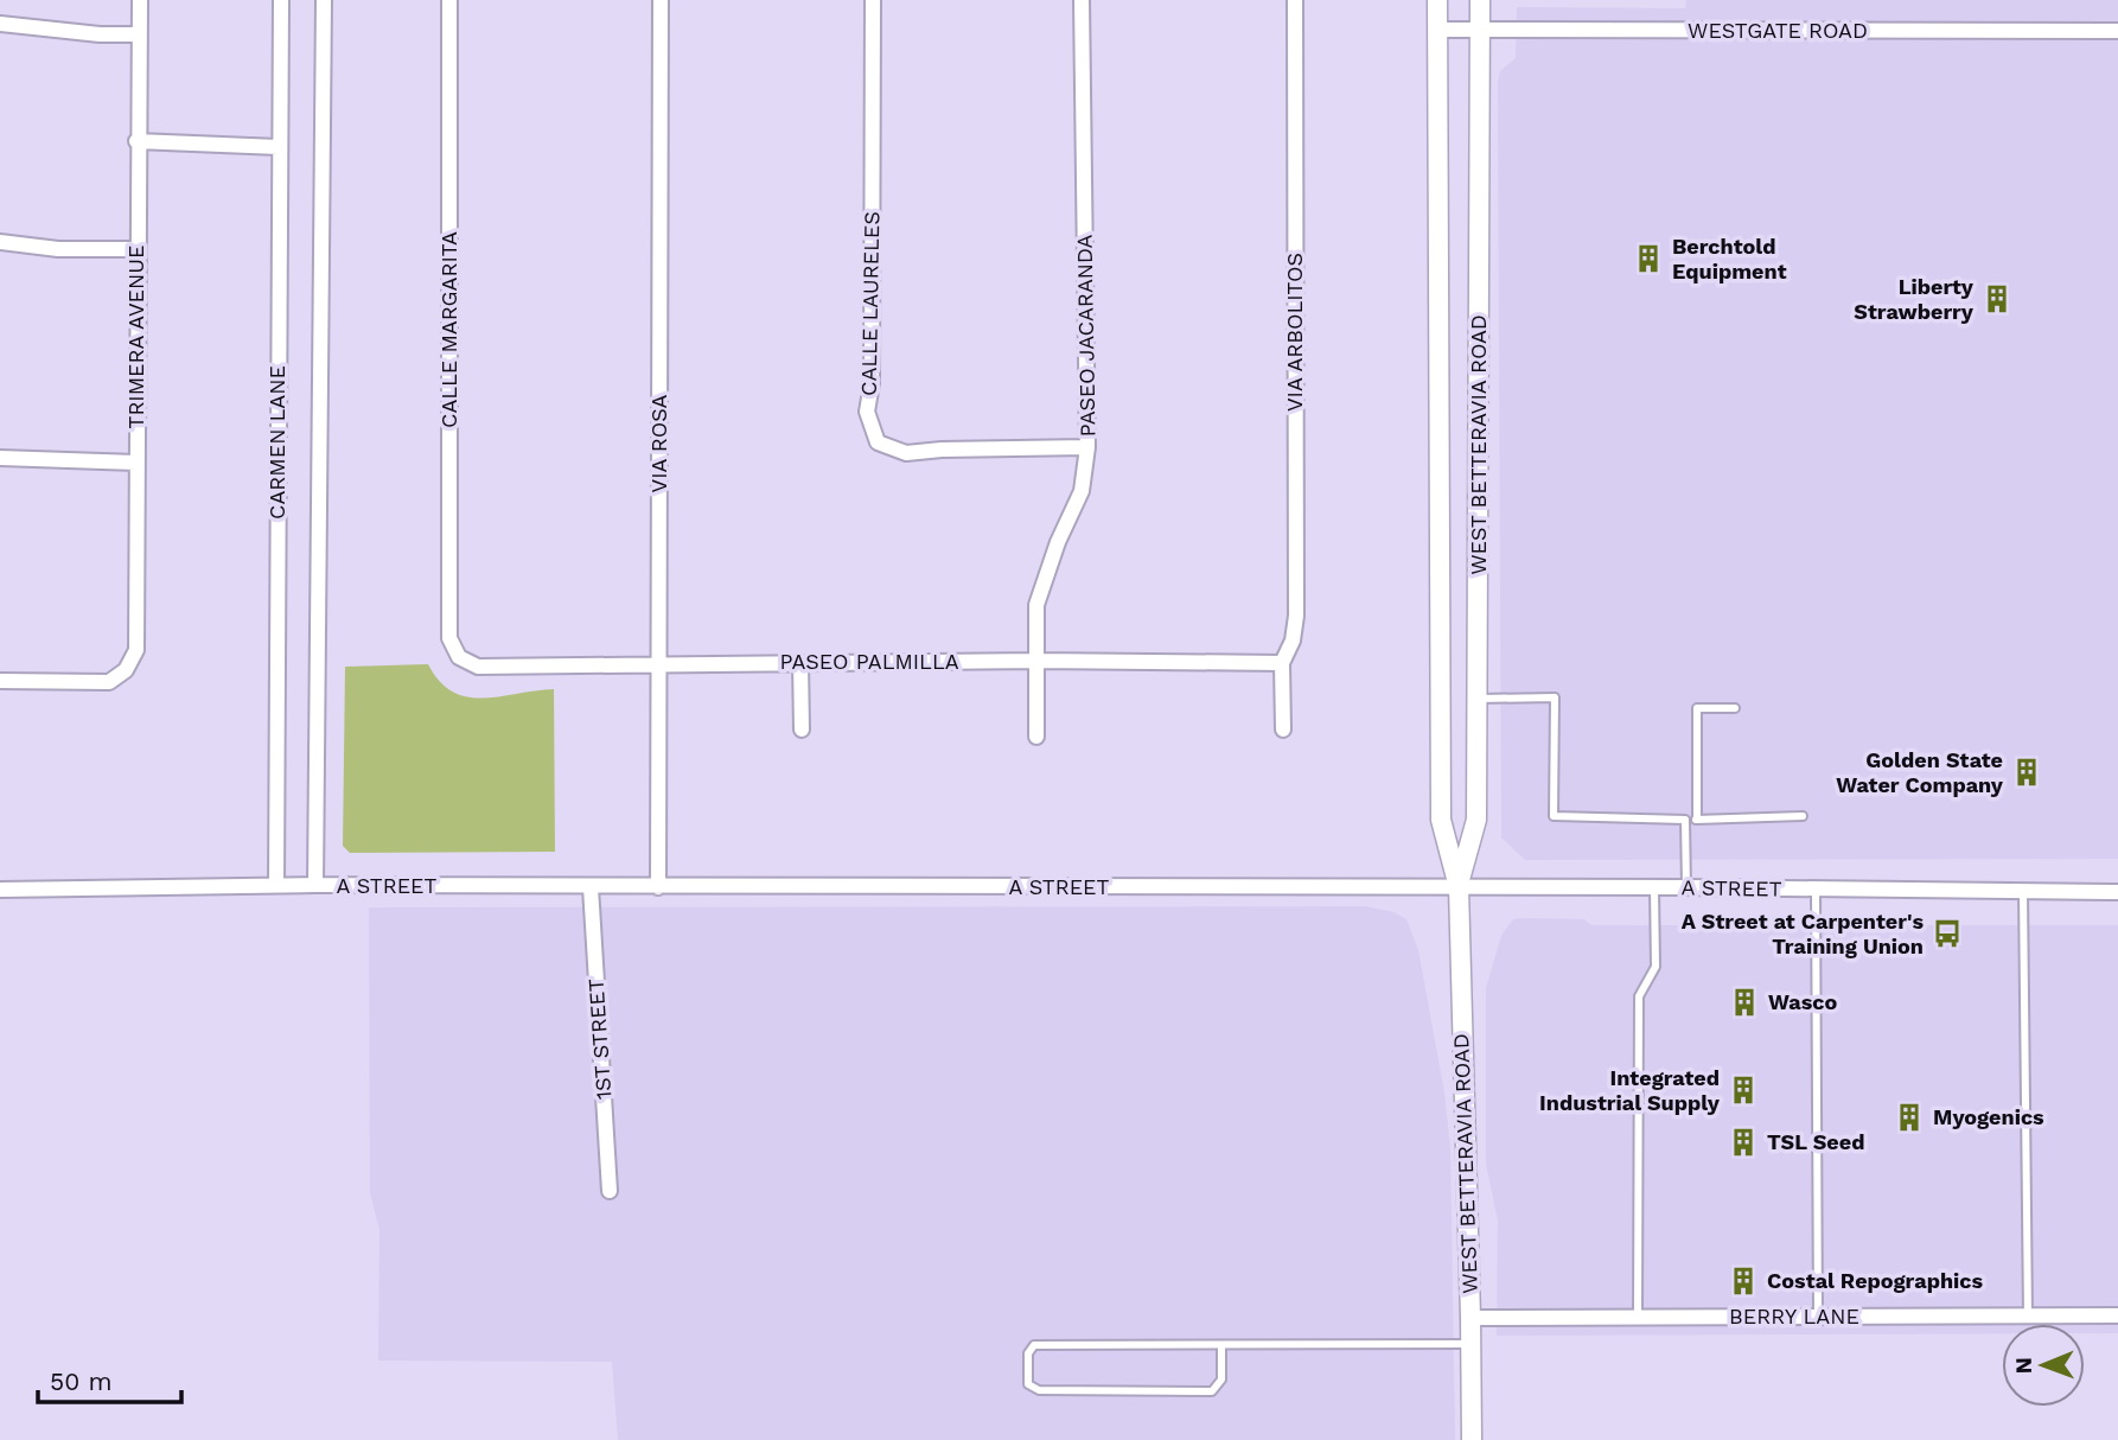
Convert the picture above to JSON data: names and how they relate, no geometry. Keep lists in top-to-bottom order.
{
  "streets": {
    "street": [
      "WESTGATE ROAD",
      "CALLE LAURELES",
      "CALLE MARGARITA",
      "VIA ARBOLITOS",
      "PASEO JACARANDA",
      "TRIMERA AVENUE",
      "CARMEN LANE",
      "VIA ROSA",
      "WEST BETTERAVIA ROAD",
      "PASEO PALMILLA",
      "A STREET",
      "1ST STREET",
      "BERRY LANE"
    ]
  },
  "crossings": [
    ["WESTGATE ROAD", "WEST BETTERAVIA ROAD"],
    ["CALLE LAURELES", "PASEO JACARANDA"],
    ["CALLE MARGARITA", "PASEO PALMILLA"],
    ["VIA ARBOLITOS", "PASEO PALMILLA"],
    ["PASEO JACARANDA", "PASEO PALMILLA"],
    ["CARMEN LANE", "A STREET"],
    ["VIA ROSA", "PASEO PALMILLA"],
    ["VIA ROSA", "A STREET"],
    ["WEST BETTERAVIA ROAD", "A STREET"],
    ["WEST BETTERAVIA ROAD", "BERRY LANE"],
    ["A STREET", "1ST STREET"]
  ],
  "places": {
    "building": [
      "Berchtold Equipment",
      "Liberty Strawberry",
      "Golden State Water Company",
      "Wasco",
      "Integrated Industrial Supply",
      "Myogenics",
      "TSL Seed",
      "Costal Repographics"
    ],
    "bus stop": ["A Street at Carpenter's Training Union"]
  },
  "scale_bar": "50 m",
  "north": "left"
}
